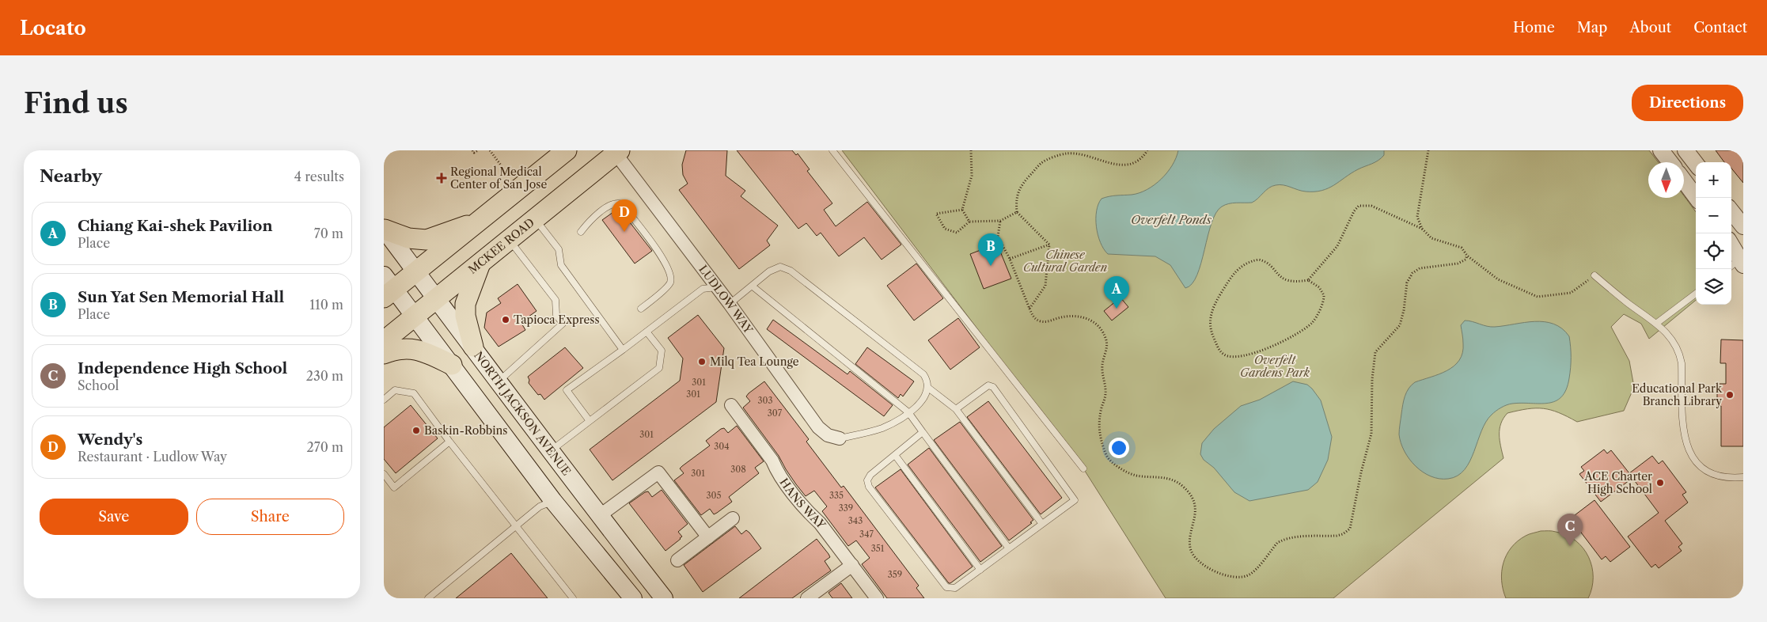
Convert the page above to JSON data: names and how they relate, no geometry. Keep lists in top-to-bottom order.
{
  "streets": {
    "main road": ["MCKEE ROAD", "NORTH JACKSON AVENUE"],
    "street": ["LUDLOW WAY", "HANS WAY"]
  },
  "crossings": [
    ["MCKEE ROAD", "LUDLOW WAY"],
    ["MCKEE ROAD", "NORTH JACKSON AVENUE"]
  ],
  "water": ["Overfelt Ponds"],
  "parks": ["Chinese Cultural Garden", "Overfelt Gardens Park"],
  "places": {
    "health": ["Regional Medical Center of San Jose"],
    "other": [
      "Tapioca Express",
      "Milq Tea Lounge",
      "Educational Park Branch Library",
      "Baskin-Robbins",
      "ACE Charter High School"
    ]
  },
  "house_numbers": [
    "301",
    "301",
    "303",
    "307",
    "301",
    "304",
    "308",
    "301",
    "305",
    "335",
    "339",
    "343",
    "347",
    "351",
    "359"
  ],
  "north": "bottom",
  "page": {
    "header": "Locato",
    "nav": [
      "Home",
      "Map",
      "About",
      "Contact"
    ],
    "buttons": [
      "Directions",
      ["Save", "Share"]
    ],
    "title": "Find us",
    "heading": ["Nearby", "4 results"],
    "map_buttons": ["+", "−"],
    "pins": [
      "D",
      "B",
      "A",
      "C"
    ],
    "list": [
      {
        "mark": "A",
        "name": "Chiang Kai-shek Pavilion",
        "note": "Place",
        "value": "70 m"
      },
      {
        "mark": "B",
        "name": "Sun Yat Sen Memorial Hall",
        "note": "Place",
        "value": "110 m"
      },
      {
        "mark": "C",
        "name": "Independence High School",
        "note": "School",
        "value": "230 m"
      },
      {
        "mark": "D",
        "name": "Wendy's",
        "note": "Restaurant · Ludlow Way",
        "value": "270 m"
      }
    ]
  }
}
